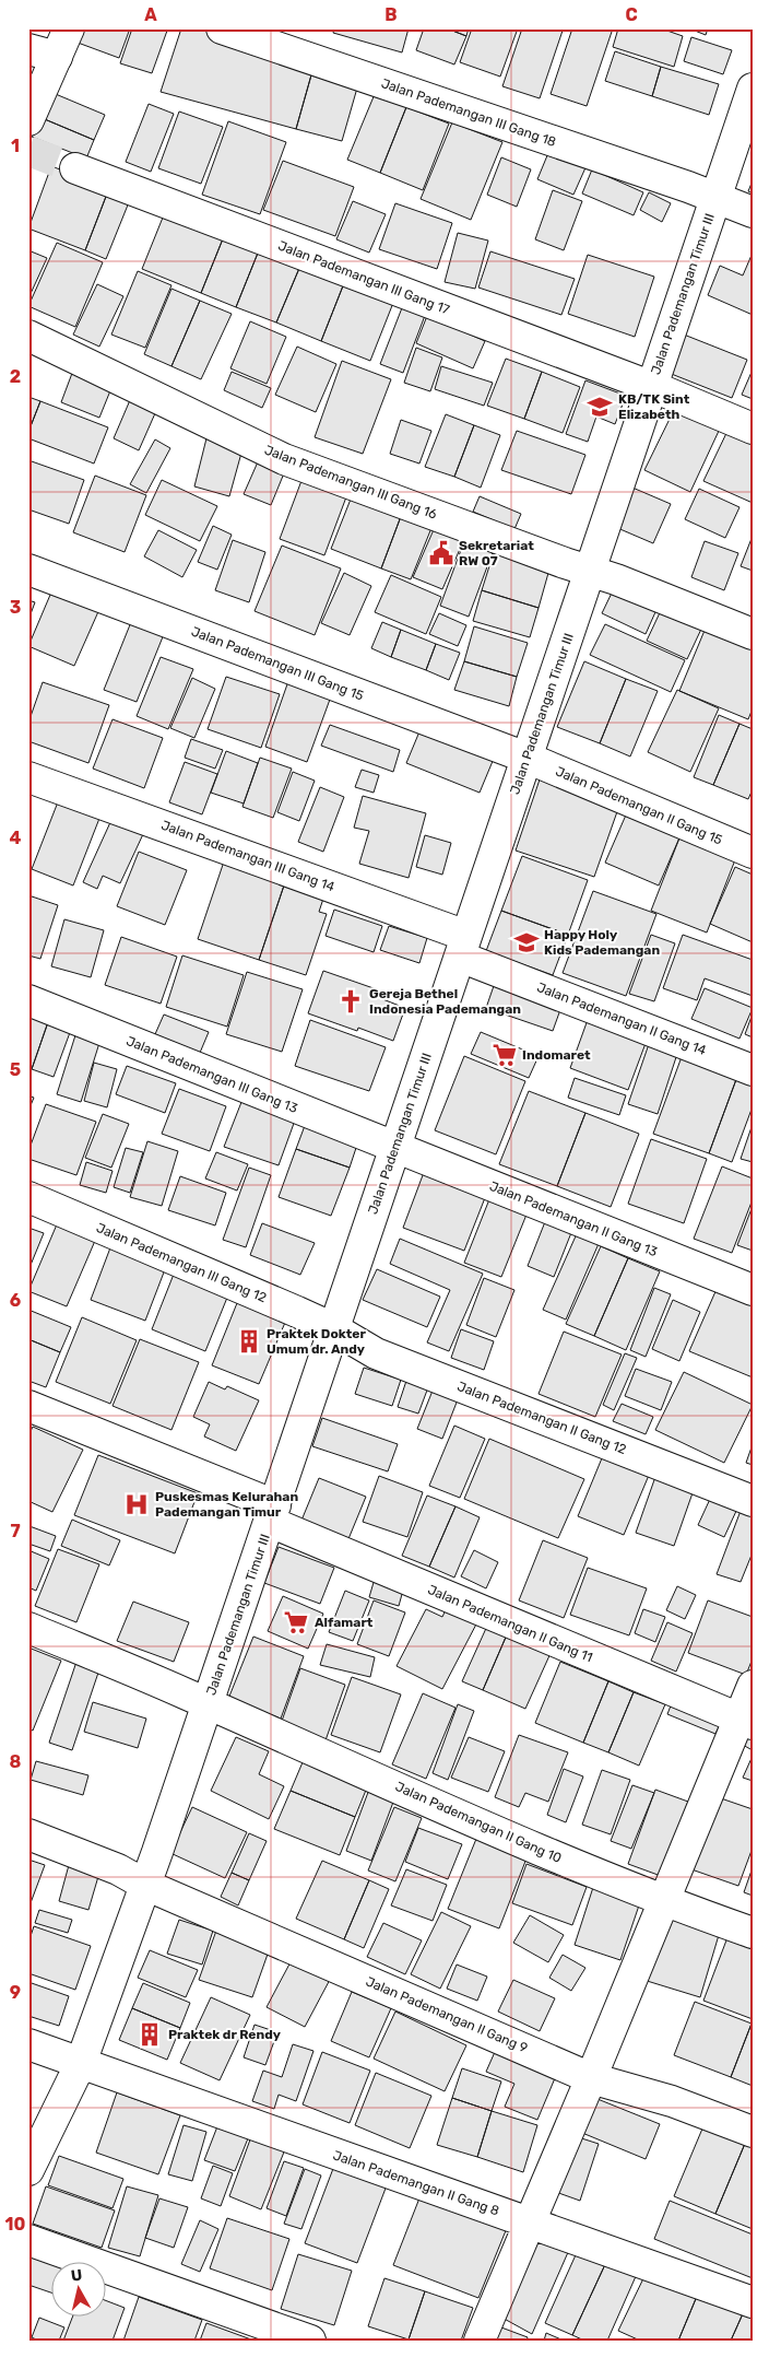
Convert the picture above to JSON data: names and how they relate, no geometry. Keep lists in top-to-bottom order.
{
  "streets": {
    "street": [
      "Jalan Pademangan III Gang 18",
      "Jalan Pademangan III Gang 17",
      "Jalan Pademangan Timur III",
      "Jalan Pademangan III Gang 16",
      "Jalan Pademangan III Gang 15",
      "Jalan Pademangan II Gang 15",
      "Jalan Pademangan III Gang 14",
      "Jalan Pademangan II Gang 14",
      "Jalan Pademangan III Gang 13",
      "Jalan Pademangan II Gang 13",
      "Jalan Pademangan III Gang 12",
      "Jalan Pademangan II Gang 12",
      "Jalan Pademangan II Gang 11",
      "Jalan Pademangan II Gang 10",
      "Jalan Pademangan II Gang 9",
      "Jalan Pademangan II Gang 8"
    ]
  },
  "crossings": [
    ["Jalan Pademangan III Gang 18", "Jalan Pademangan Timur III"],
    ["Jalan Pademangan III Gang 17", "Jalan Pademangan Timur III"],
    ["Jalan Pademangan Timur III", "Jalan Pademangan III Gang 16"],
    ["Jalan Pademangan Timur III", "Jalan Pademangan III Gang 15"],
    ["Jalan Pademangan Timur III", "Jalan Pademangan II Gang 15"],
    ["Jalan Pademangan Timur III", "Jalan Pademangan III Gang 14"],
    ["Jalan Pademangan Timur III", "Jalan Pademangan II Gang 14"],
    ["Jalan Pademangan Timur III", "Jalan Pademangan III Gang 13"],
    ["Jalan Pademangan Timur III", "Jalan Pademangan II Gang 13"],
    ["Jalan Pademangan Timur III", "Jalan Pademangan III Gang 12"],
    ["Jalan Pademangan Timur III", "Jalan Pademangan II Gang 12"],
    ["Jalan Pademangan Timur III", "Jalan Pademangan II Gang 11"],
    ["Jalan Pademangan Timur III", "Jalan Pademangan II Gang 10"],
    ["Jalan Pademangan Timur III", "Jalan Pademangan II Gang 9"],
    ["Jalan Pademangan Timur III", "Jalan Pademangan II Gang 8"],
    ["Jalan Pademangan III Gang 15", "Jalan Pademangan II Gang 15"],
    ["Jalan Pademangan III Gang 14", "Jalan Pademangan II Gang 14"],
    ["Jalan Pademangan III Gang 13", "Jalan Pademangan II Gang 13"],
    ["Jalan Pademangan III Gang 12", "Jalan Pademangan II Gang 12"]
  ],
  "places": {
    "school or university": ["KB/TK Sint Elizabeth", "Happy Holy Kids Pademangan"],
    "public building": ["Sekretariat RW 07"],
    "church": ["Gereja Bethel Indonesia Pademangan"],
    "supermarket": ["Indomaret", "Alfamart"],
    "building": ["Praktek Dokter Umum dr. Andy", "Praktek dr Rendy"],
    "hospital": ["Puskesmas Kelurahan Pademangan Timur"]
  },
  "north": "top",
  "grid": {
    "columns": ["A", "B", "C"],
    "rows": [
      "1",
      "2",
      "3",
      "4",
      "5",
      "6",
      "7",
      "8",
      "9",
      "10"
    ]
  }
}
